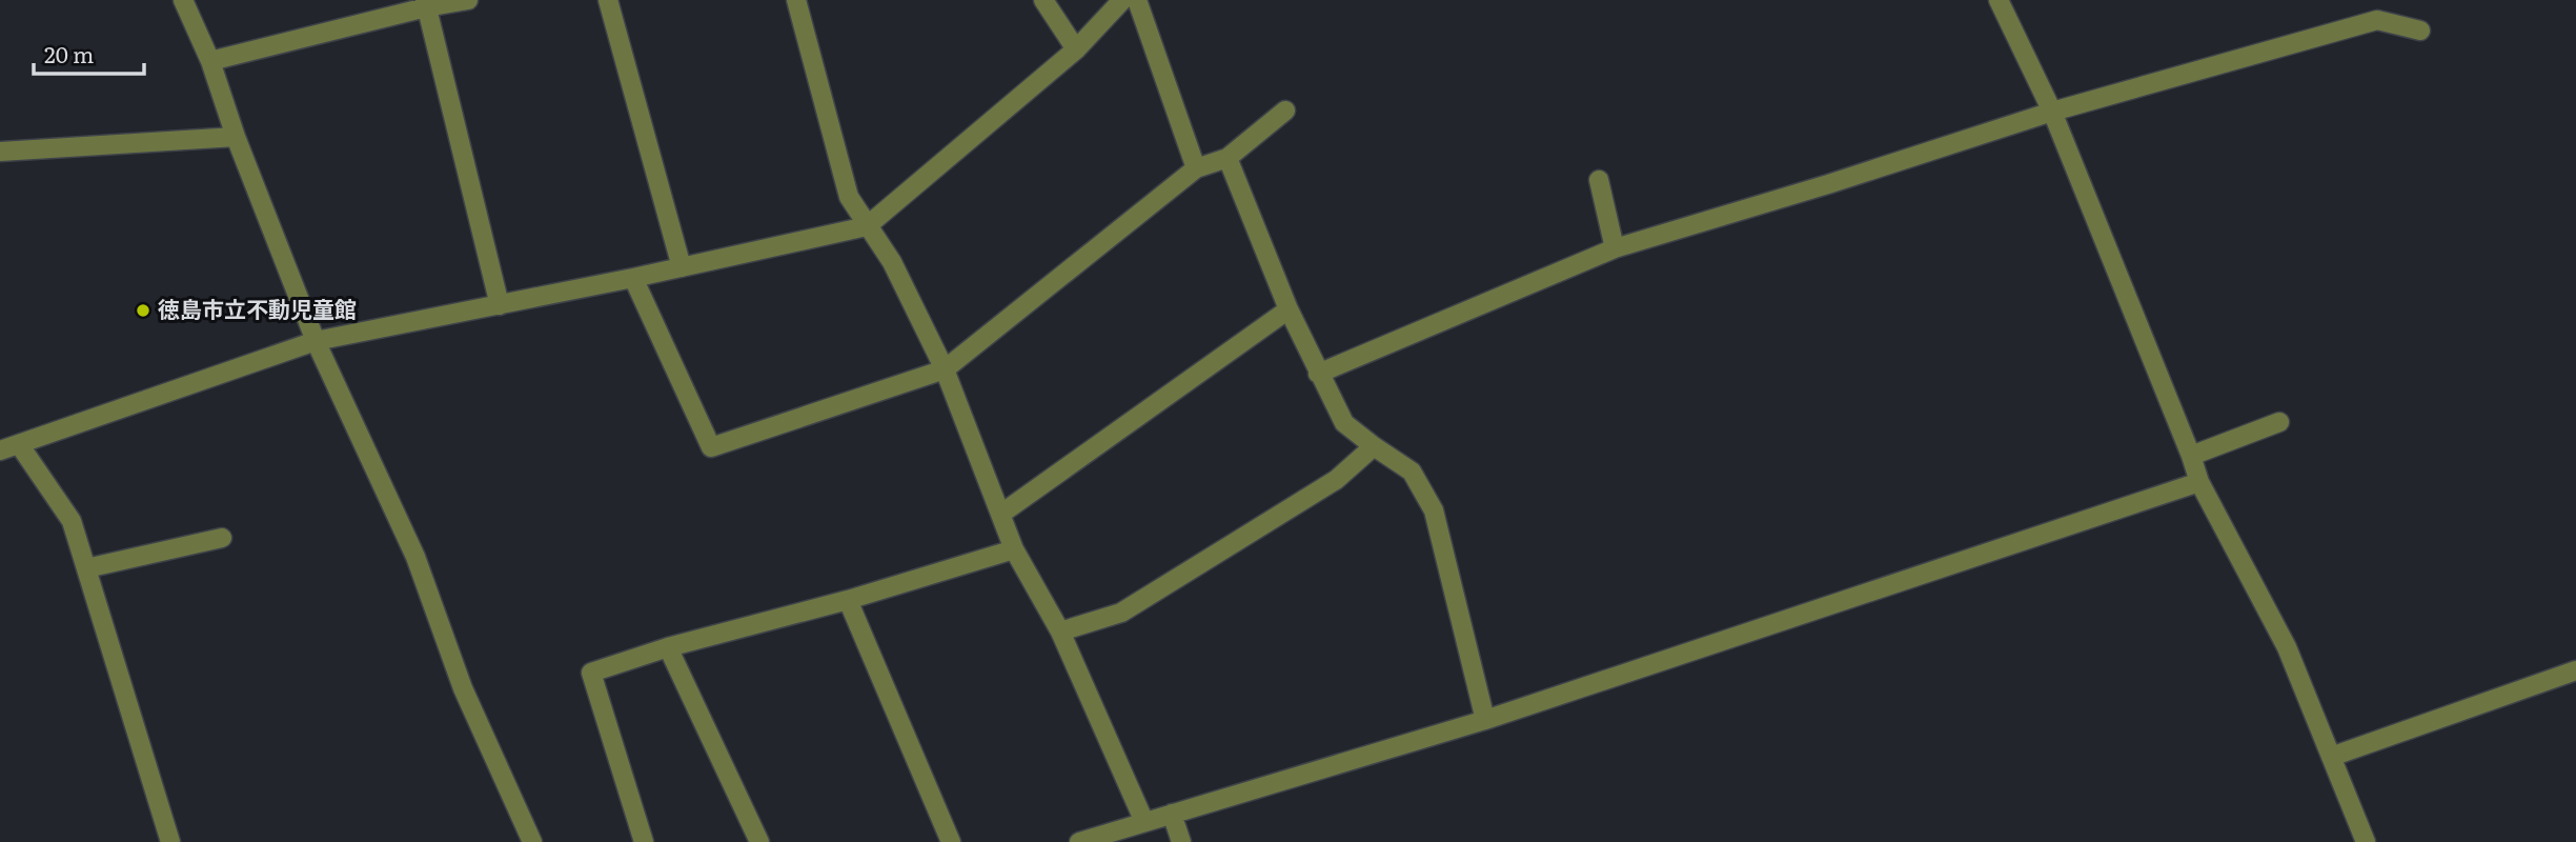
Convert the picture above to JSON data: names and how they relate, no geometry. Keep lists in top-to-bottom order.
{
  "places": ["徳島市立不動児童館"],
  "scale_bar": "20 m"
}
